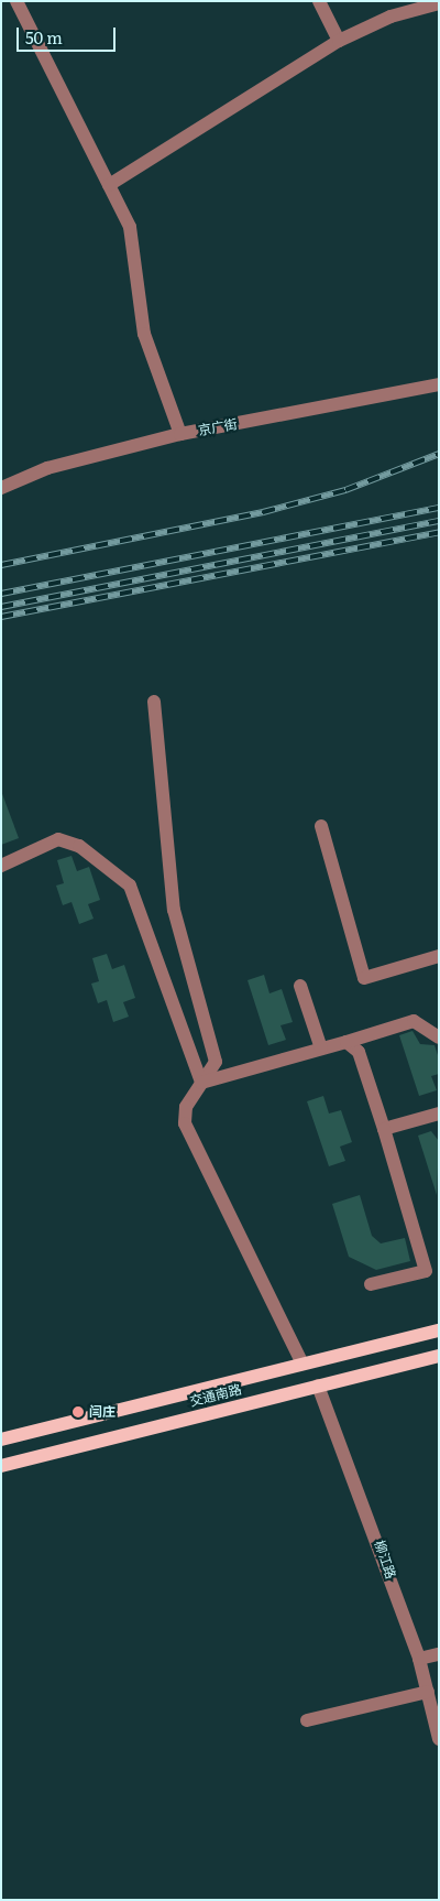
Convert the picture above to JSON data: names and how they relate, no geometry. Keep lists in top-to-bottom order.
{
  "streets": {
    "main road": ["交通南路"],
    "street": ["京广街", "柳江路"]
  },
  "crossings": [
    ["交通南路", "柳江路"]
  ],
  "places": ["闫庄"],
  "scale_bar": "50 m"
}
